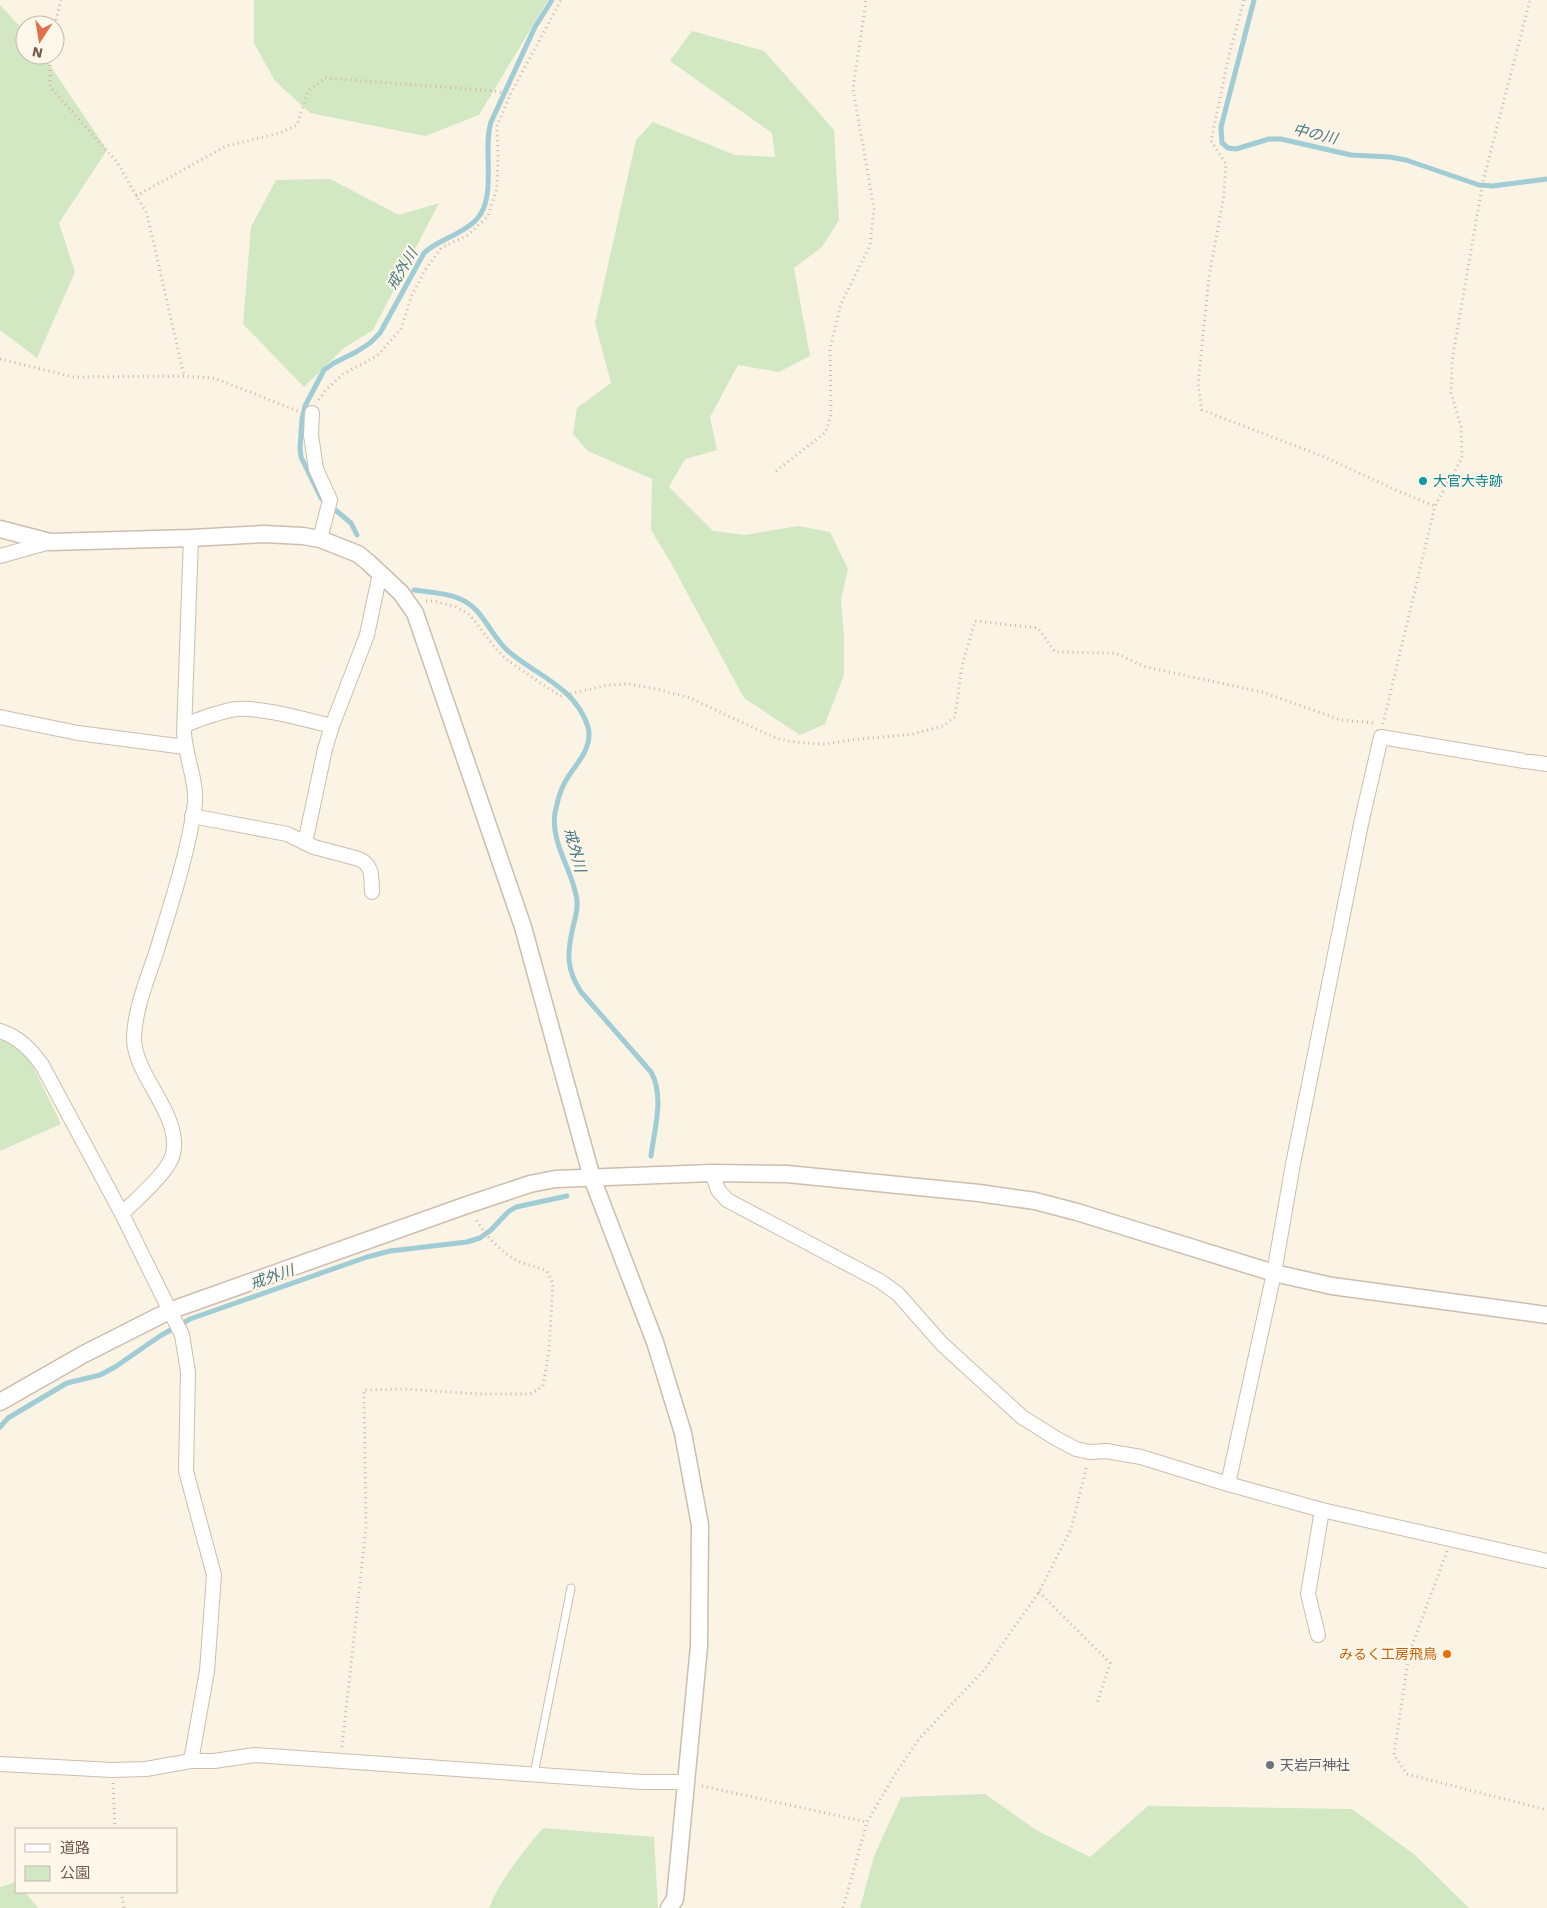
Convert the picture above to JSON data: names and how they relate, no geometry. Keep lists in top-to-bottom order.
{
  "water": ["中の川", "戒外川"],
  "places": ["大官大寺跡", "みるく工房飛鳥", "天岩戸神社"],
  "legend": ["道路", "公園"],
  "north": "bottom"
}
